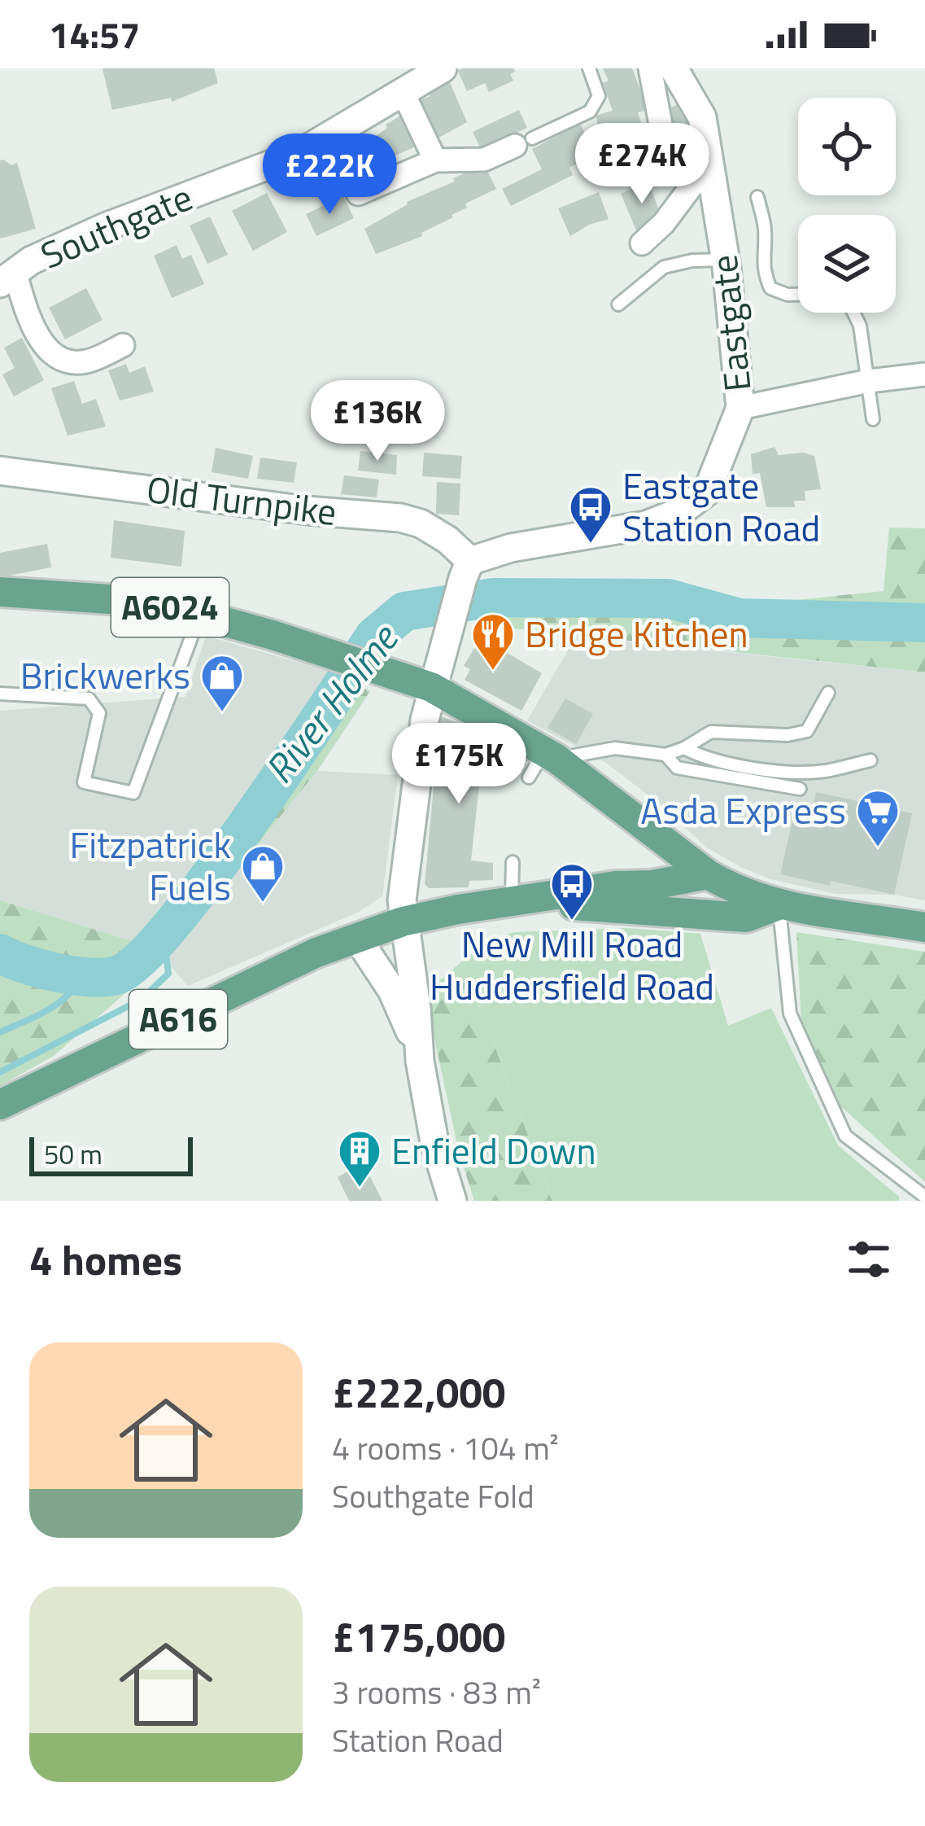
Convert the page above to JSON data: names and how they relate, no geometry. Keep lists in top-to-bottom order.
{
  "streets": {
    "main road": ["A6024", "A616"],
    "street": ["Southgate", "Eastgate", "Old Turnpike"]
  },
  "crossings": [
    ["Eastgate", "Old Turnpike"],
    ["A6024", "A616"]
  ],
  "water": ["River Holme"],
  "places": {
    "bus stop": ["Eastgate Station Road", "New Mill Road Huddersfield Road"],
    "restaurant": ["Bridge Kitchen"],
    "shop": ["Brickwerks", "Fitzpatrick Fuels"],
    "supermarket": ["Asda Express"],
    "building": ["Enfield Down"]
  },
  "scale_bar": "50 m",
  "page": {
    "status": "14:57",
    "price": [
      "£274K",
      "£222K",
      "£136K",
      "£175K"
    ],
    "scale": "50 m",
    "heading": "4 homes",
    "list": [
      {
        "name": "£222,000",
        "note": "4 rooms · 104 m² · Southgate Fold"
      },
      {
        "name": "£175,000",
        "note": "3 rooms · 83 m² · Station Road"
      }
    ]
  }
}
